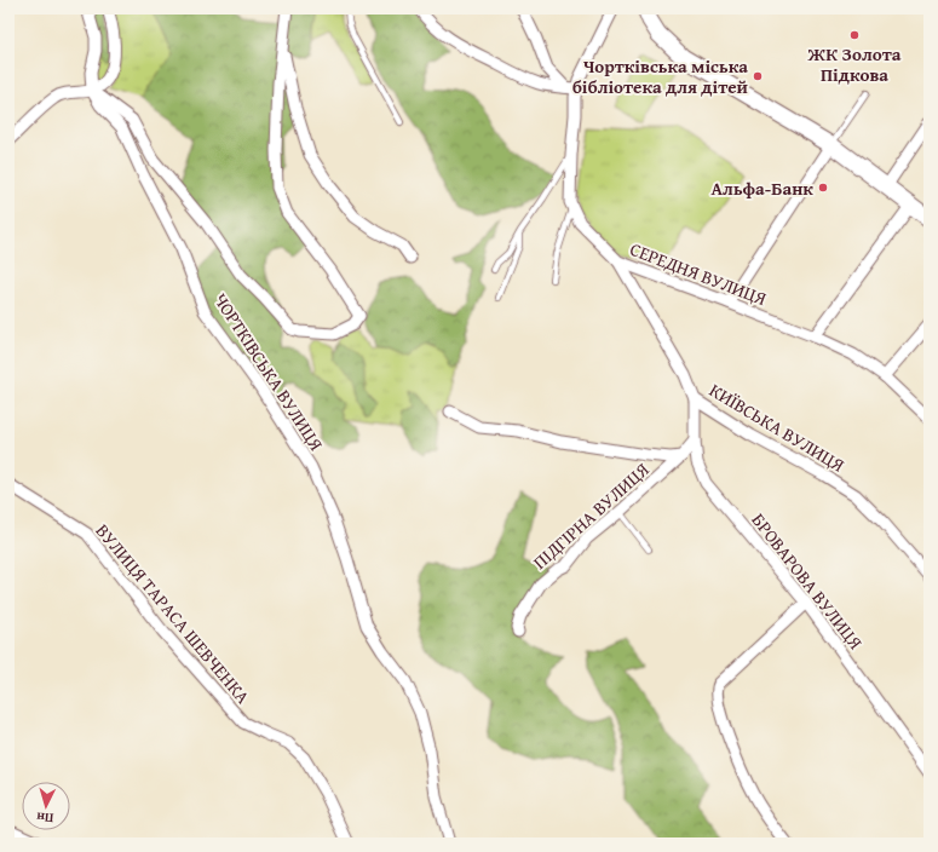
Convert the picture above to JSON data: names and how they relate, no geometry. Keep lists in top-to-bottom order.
{
  "streets": {
    "street": [
      "СЕРЕДНЯ ВУЛИЦЯ",
      "ЧОРТКІВСЬКА ВУЛИЦЯ",
      "КИЇВСЬКА ВУЛИЦЯ",
      "ПІДГІРНА ВУЛИЦЯ",
      "БРОВАРОВА ВУЛИЦЯ",
      "ВУЛИЦЯ ТАРАСА ШЕВЧЕНКА"
    ]
  },
  "crossings": [
    ["СЕРЕДНЯ ВУЛИЦЯ", "КИЇВСЬКА ВУЛИЦЯ"],
    ["КИЇВСЬКА ВУЛИЦЯ", "БРОВАРОВА ВУЛИЦЯ"],
    ["ПІДГІРНА ВУЛИЦЯ", "БРОВАРОВА ВУЛИЦЯ"]
  ],
  "places": ["ЖК Золота Підкова", "Чортківська міська бібліотека для дітей", "Альфа-Банк"],
  "north": "bottom"
}
